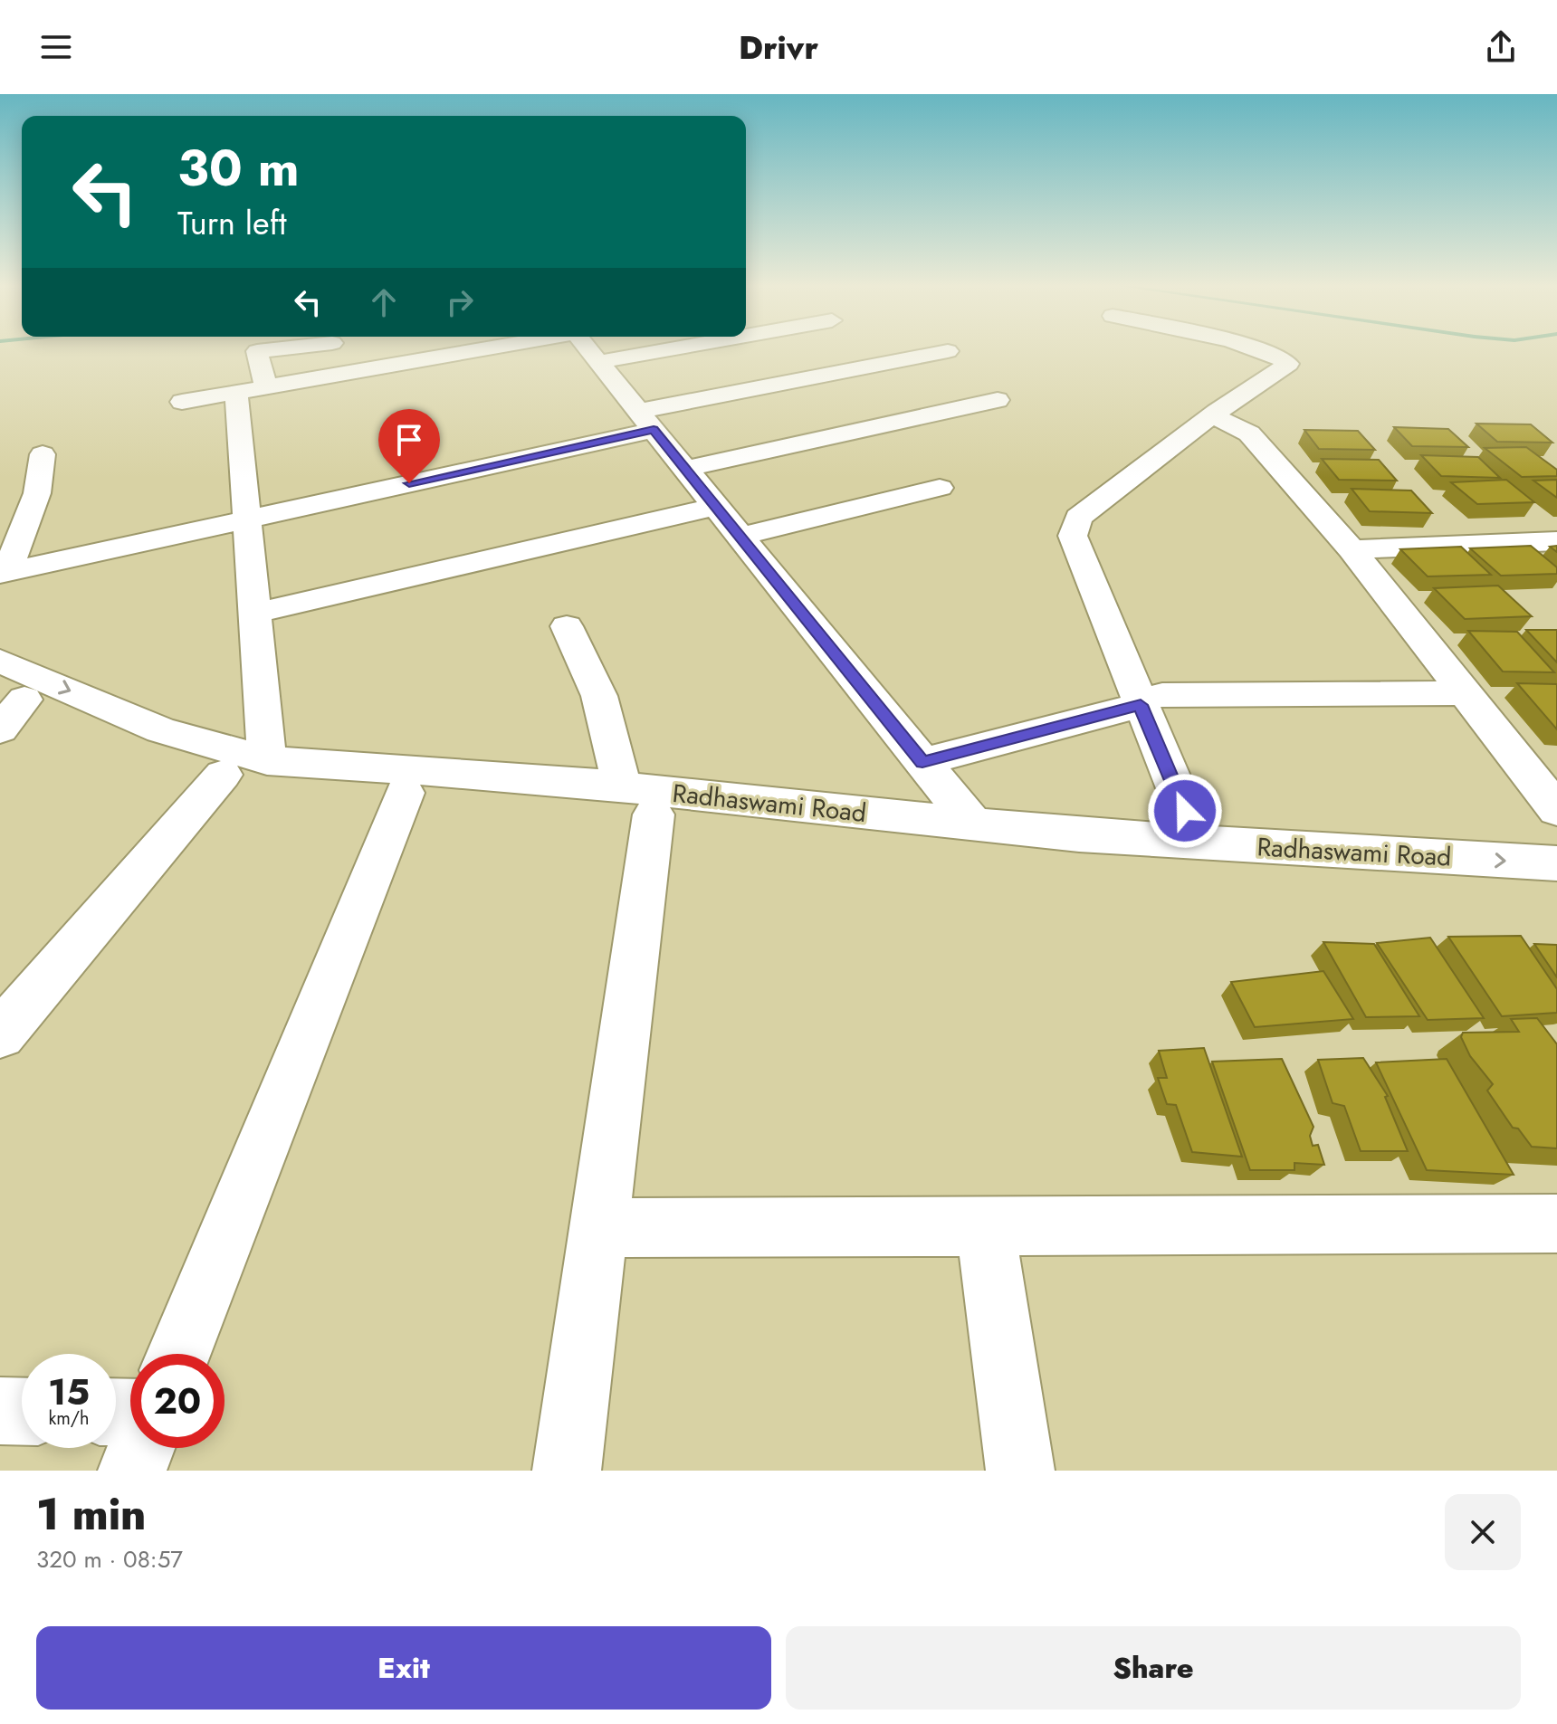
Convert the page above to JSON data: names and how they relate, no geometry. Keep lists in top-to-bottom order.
{
  "streets": {
    "street": ["Radhaswami Road"]
  },
  "page": {
    "header": "Drivr",
    "turn": ["30 m", "Turn left"],
    "speed": "15 km/h",
    "limit": "20",
    "heading": ["1 min", "320 m · 08:57"],
    "buttons": ["Exit", "Share"]
  }
}
